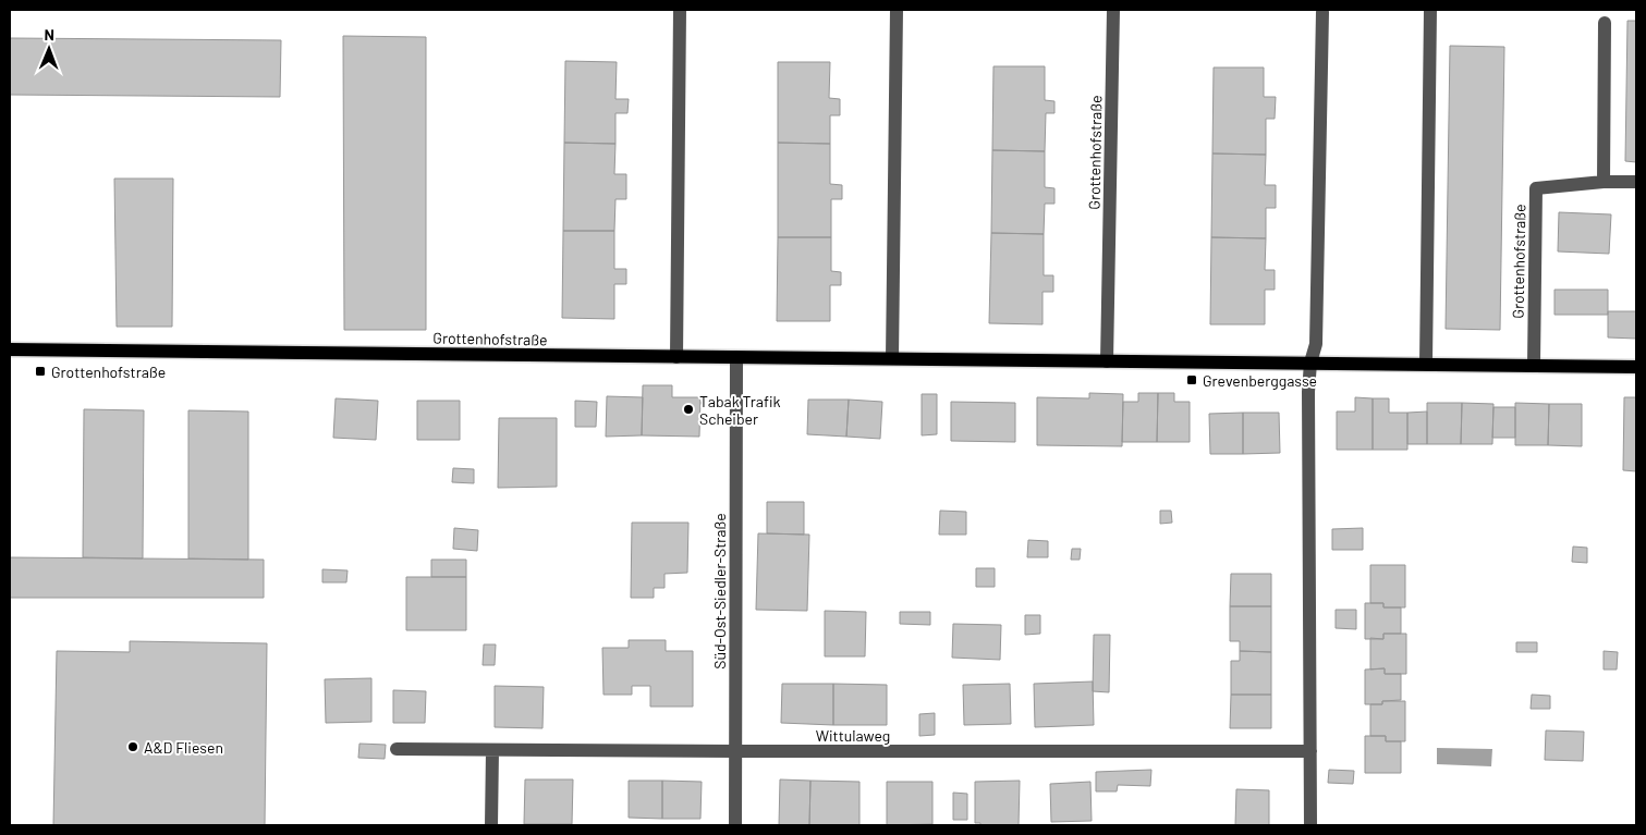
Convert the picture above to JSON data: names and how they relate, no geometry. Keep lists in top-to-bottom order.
{
  "streets": {
    "main road": ["Grottenhofstraße"],
    "street": ["Süd-Ost-Siedler-Straße", "Wittulaweg"]
  },
  "crossings": [
    ["Grottenhofstraße", "Süd-Ost-Siedler-Straße"],
    ["Süd-Ost-Siedler-Straße", "Wittulaweg"]
  ],
  "places": {
    "transit": ["Grottenhofstraße", "Grevenberggasse"],
    "other": ["Tabak Trafik Scheiber", "A&D Fliesen"]
  },
  "north": "top"
}
